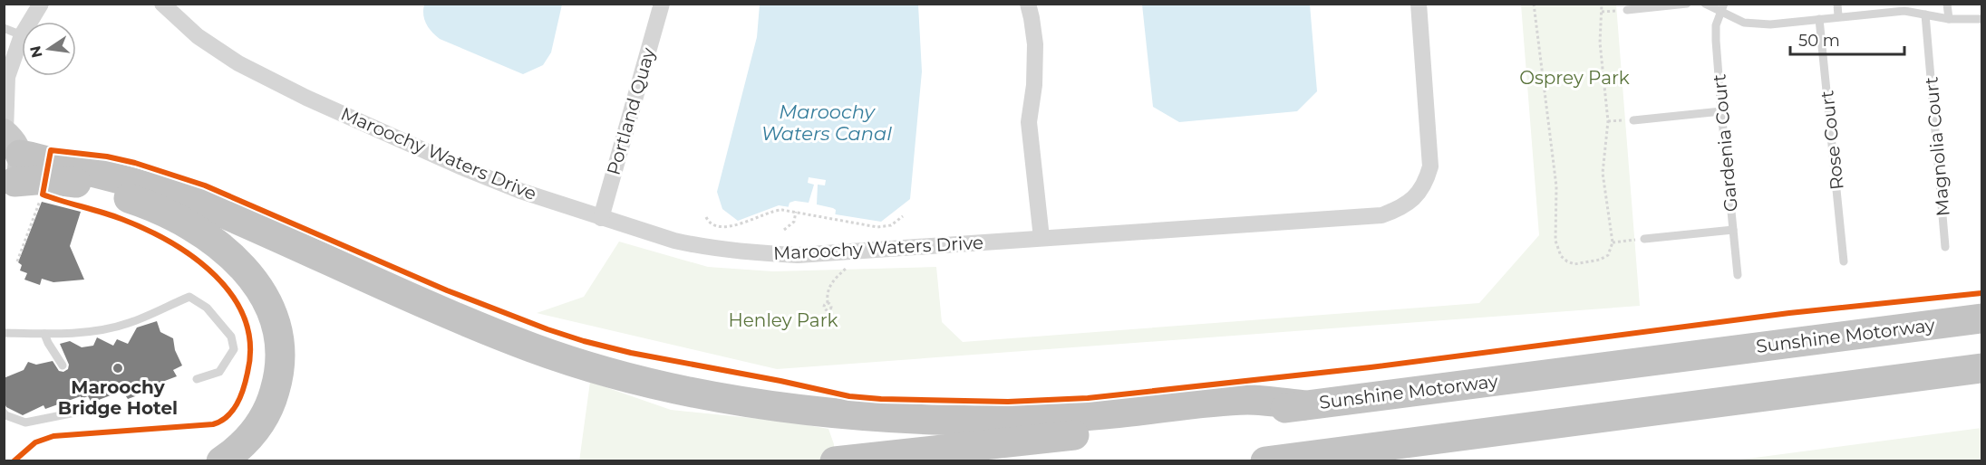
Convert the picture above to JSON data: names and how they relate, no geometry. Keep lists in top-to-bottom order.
{
  "streets": {
    "highway": ["Sunshine Motorway"],
    "street": ["Portland Quay", "Maroochy Waters Drive"],
    "lane": ["Rose Court", "Gardenia Court", "Magnolia Court"]
  },
  "crossings": [
    ["Portland Quay", "Maroochy Waters Drive"]
  ],
  "water": ["Maroochy Waters Canal"],
  "parks": ["Osprey Park", "Henley Park"],
  "places": ["Maroochy Bridge Hotel"],
  "scale_bar": "50 m",
  "north": "left"
}
